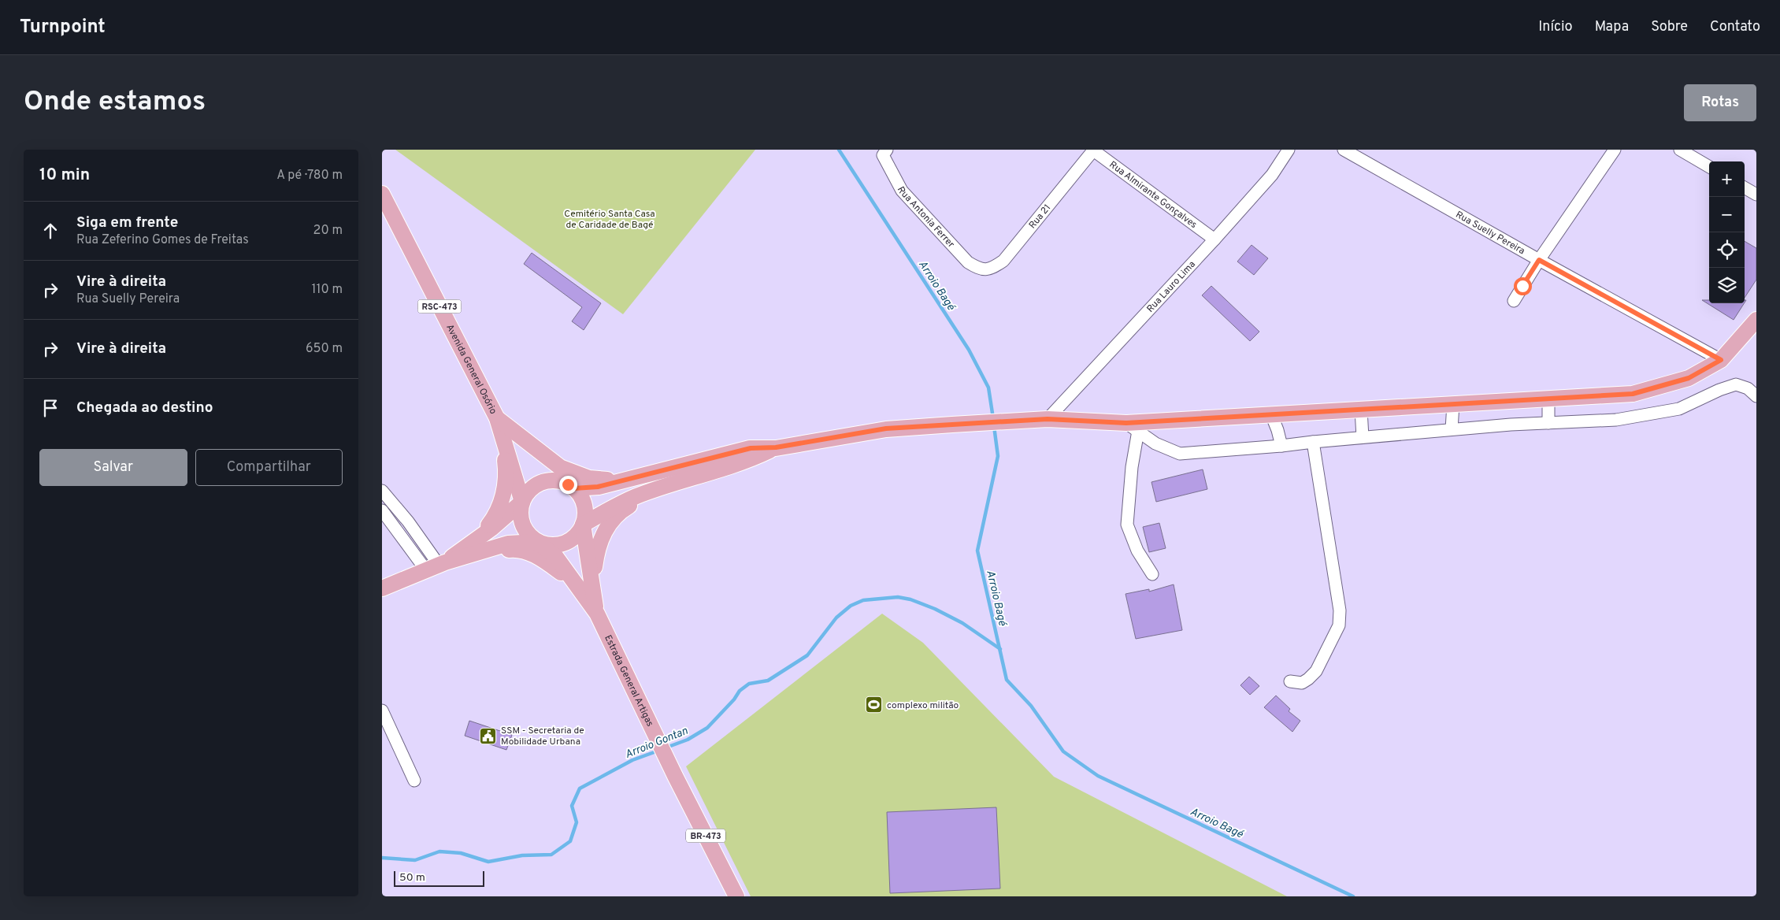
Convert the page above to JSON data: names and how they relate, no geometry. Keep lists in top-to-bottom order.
{
  "streets": {
    "main road": [
      "RSC-473",
      "Avenida General Osório",
      "Estrada General Artigas",
      "BR-473"
    ],
    "street": [
      "Rua Almirante Gonçalves",
      "Rua Antonia Ferrer",
      "Rua 21",
      "Rua Suelly Pereira",
      "Rua Lauro Lima"
    ]
  },
  "crossings": [
    ["Rua Almirante Gonçalves", "Rua 21"],
    ["Rua Almirante Gonçalves", "Rua Lauro Lima"],
    ["Rua Antonia Ferrer", "Rua 21"]
  ],
  "water": ["Arroio Bagé", "Arroio Gontan"],
  "parks": ["Cemitério Santa Casa de Caridade de Bagé"],
  "places": {
    "sports": ["complexo militão"],
    "public building": ["SSM - Secretaria de Mobilidade Urbana"]
  },
  "scale_bar": "50 m",
  "page": {
    "header": "Turnpoint",
    "nav": [
      "Início",
      "Mapa",
      "Sobre",
      "Contato"
    ],
    "buttons": [
      "Rotas",
      ["Salvar", "Compartilhar"]
    ],
    "title": "Onde estamos",
    "heading": ["10 min", "A pé · 780 m"],
    "map_buttons": ["+", "−"],
    "list": [
      ["Siga em frente", "Rua Zeferino Gomes de Freitas", "20 m"],
      ["Vire à direita", "Rua Suelly Pereira", "110 m"],
      ["Vire à direita", "650 m"],
      "Chegada ao destino"
    ],
    "scale": "50 m"
  }
}
